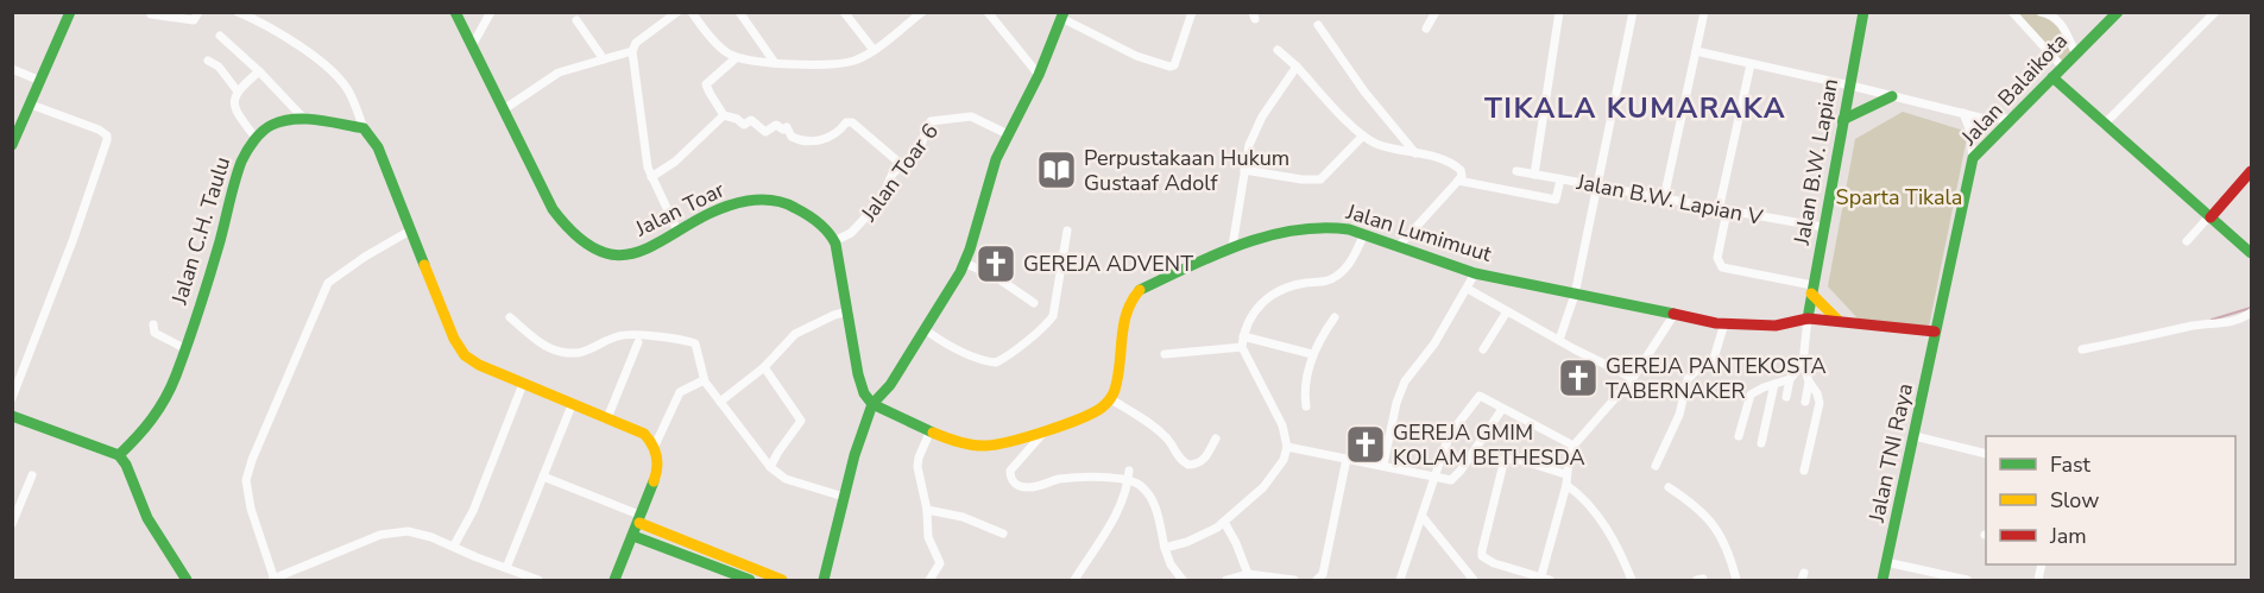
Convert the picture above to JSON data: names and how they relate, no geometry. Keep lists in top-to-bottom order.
{
  "streets": {
    "street": [
      "Jalan Balaikota",
      "Jalan B.W. Lapian",
      "Jalan Toar 6",
      "Jalan B.W. Lapian V",
      "Jalan Toar",
      "Jalan C.H. Taulu",
      "Jalan Lumimuut",
      "Jalan TNI Raya"
    ]
  },
  "crossings": [
    ["Jalan Balaikota", "Jalan TNI Raya"],
    ["Jalan B.W. Lapian", "Jalan B.W. Lapian V"],
    ["Jalan B.W. Lapian", "Jalan Lumimuut"],
    ["Jalan Toar 6", "Jalan Toar"]
  ],
  "districts": ["TIKALA KUMARAKA"],
  "parks": ["Sparta Tikala"],
  "places": {
    "library": ["Perpustakaan Hukum Gustaaf Adolf"],
    "church": ["GEREJA ADVENT", "GEREJA PANTEKOSTA TABERNAKER", "GEREJA GMIM KOLAM BETHESDA"]
  },
  "legend": ["Fast", "Slow", "Jam"]
}
